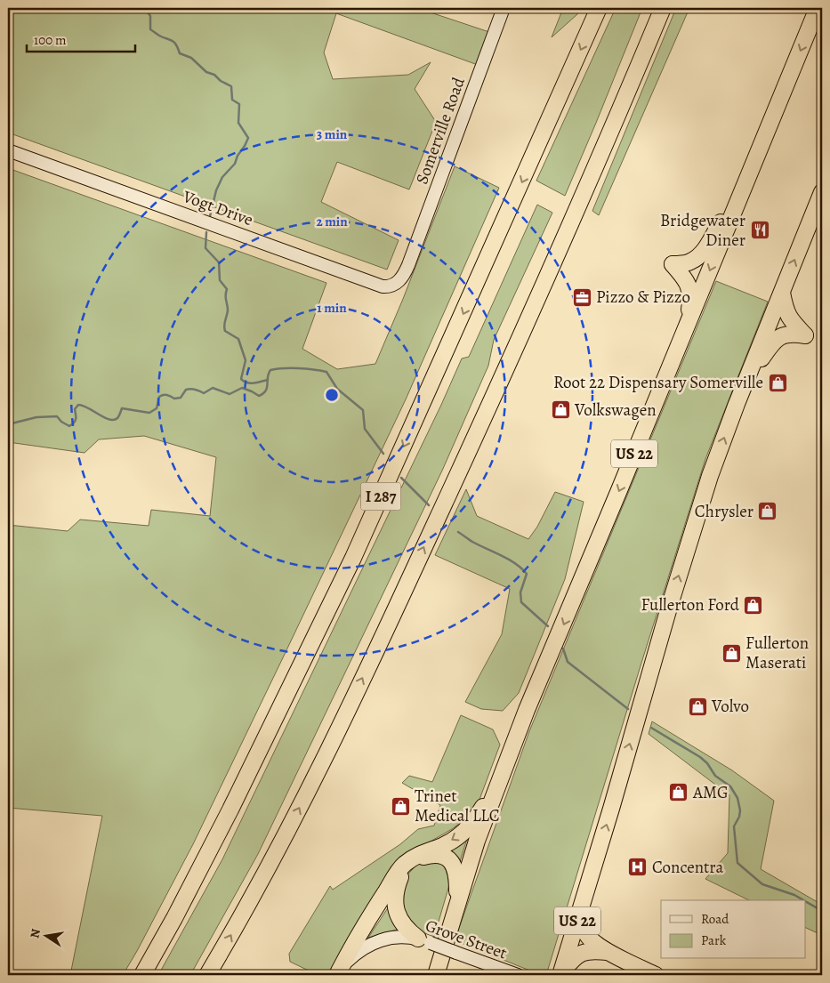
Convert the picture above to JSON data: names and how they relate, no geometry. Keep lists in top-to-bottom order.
{
  "streets": {
    "highway": ["US 22", "I 287"],
    "street": ["Somerville Road", "Vogt Drive", "Grove Street"]
  },
  "crossings": [
    ["Somerville Road", "Vogt Drive"]
  ],
  "places": {
    "restaurant": ["Bridgewater Diner"],
    "office": ["Pizzo & Pizzo"],
    "shop": [
      "Root 22 Dispensary Somerville",
      "Volkswagen",
      "Chrysler",
      "Fullerton Ford",
      "Fullerton Maserati",
      "Volvo",
      "AMG",
      "Trinet Medical LLC"
    ],
    "hospital": ["Concentra"]
  },
  "legend": ["Road", "Park"],
  "scale_bar": "100 m",
  "north": "left",
  "rings": ["3 min", "2 min", "1 min"]
}
